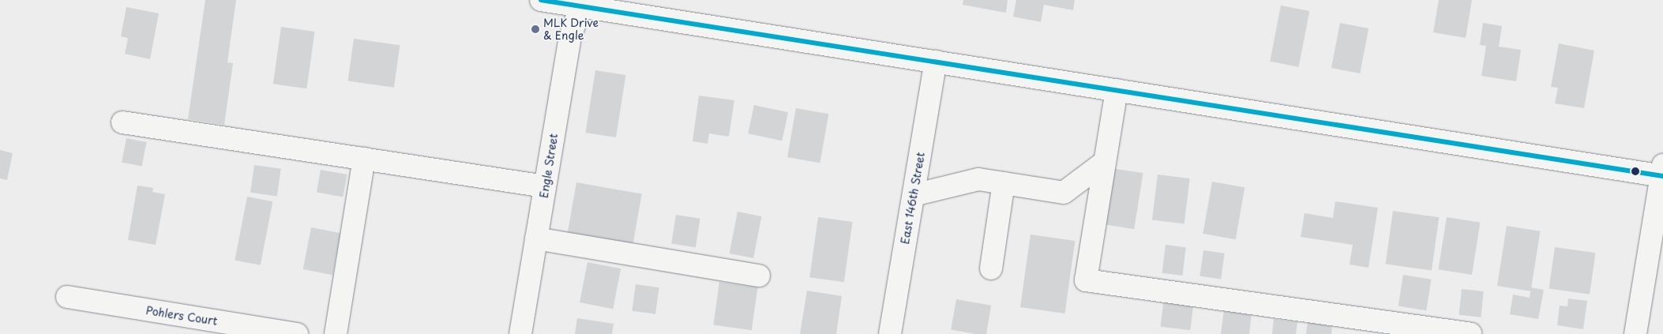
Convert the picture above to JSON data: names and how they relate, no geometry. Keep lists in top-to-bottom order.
{
  "streets": {
    "street": ["Engle Street", "East 146th Street", "Pohlers Court"]
  },
  "places": ["MLK Drive & Engle"]
}
